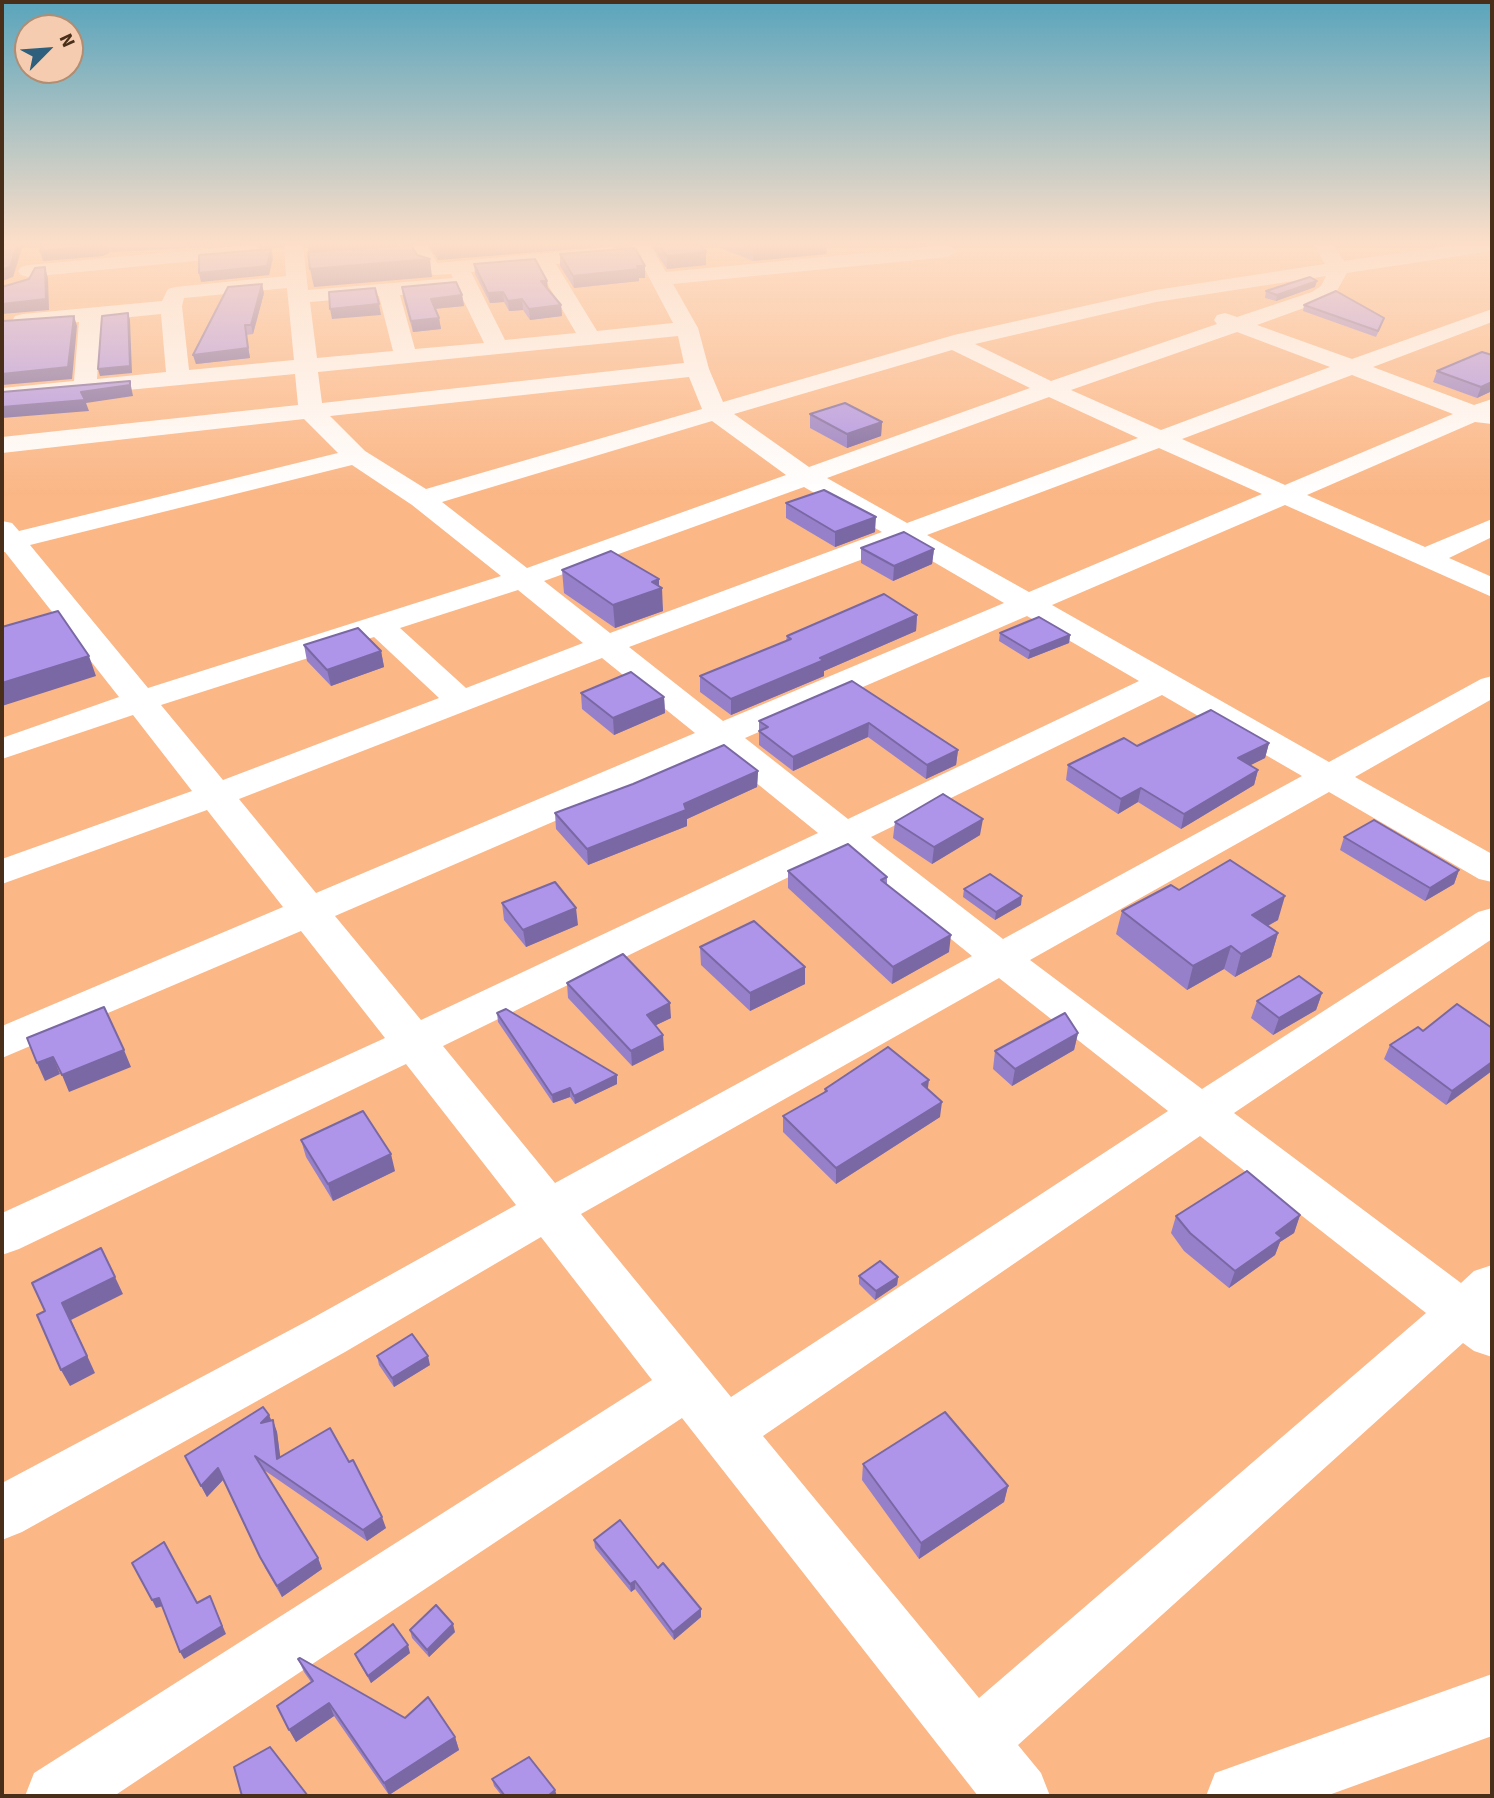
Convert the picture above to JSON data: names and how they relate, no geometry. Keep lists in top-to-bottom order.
{
  "north": "top right"
}
